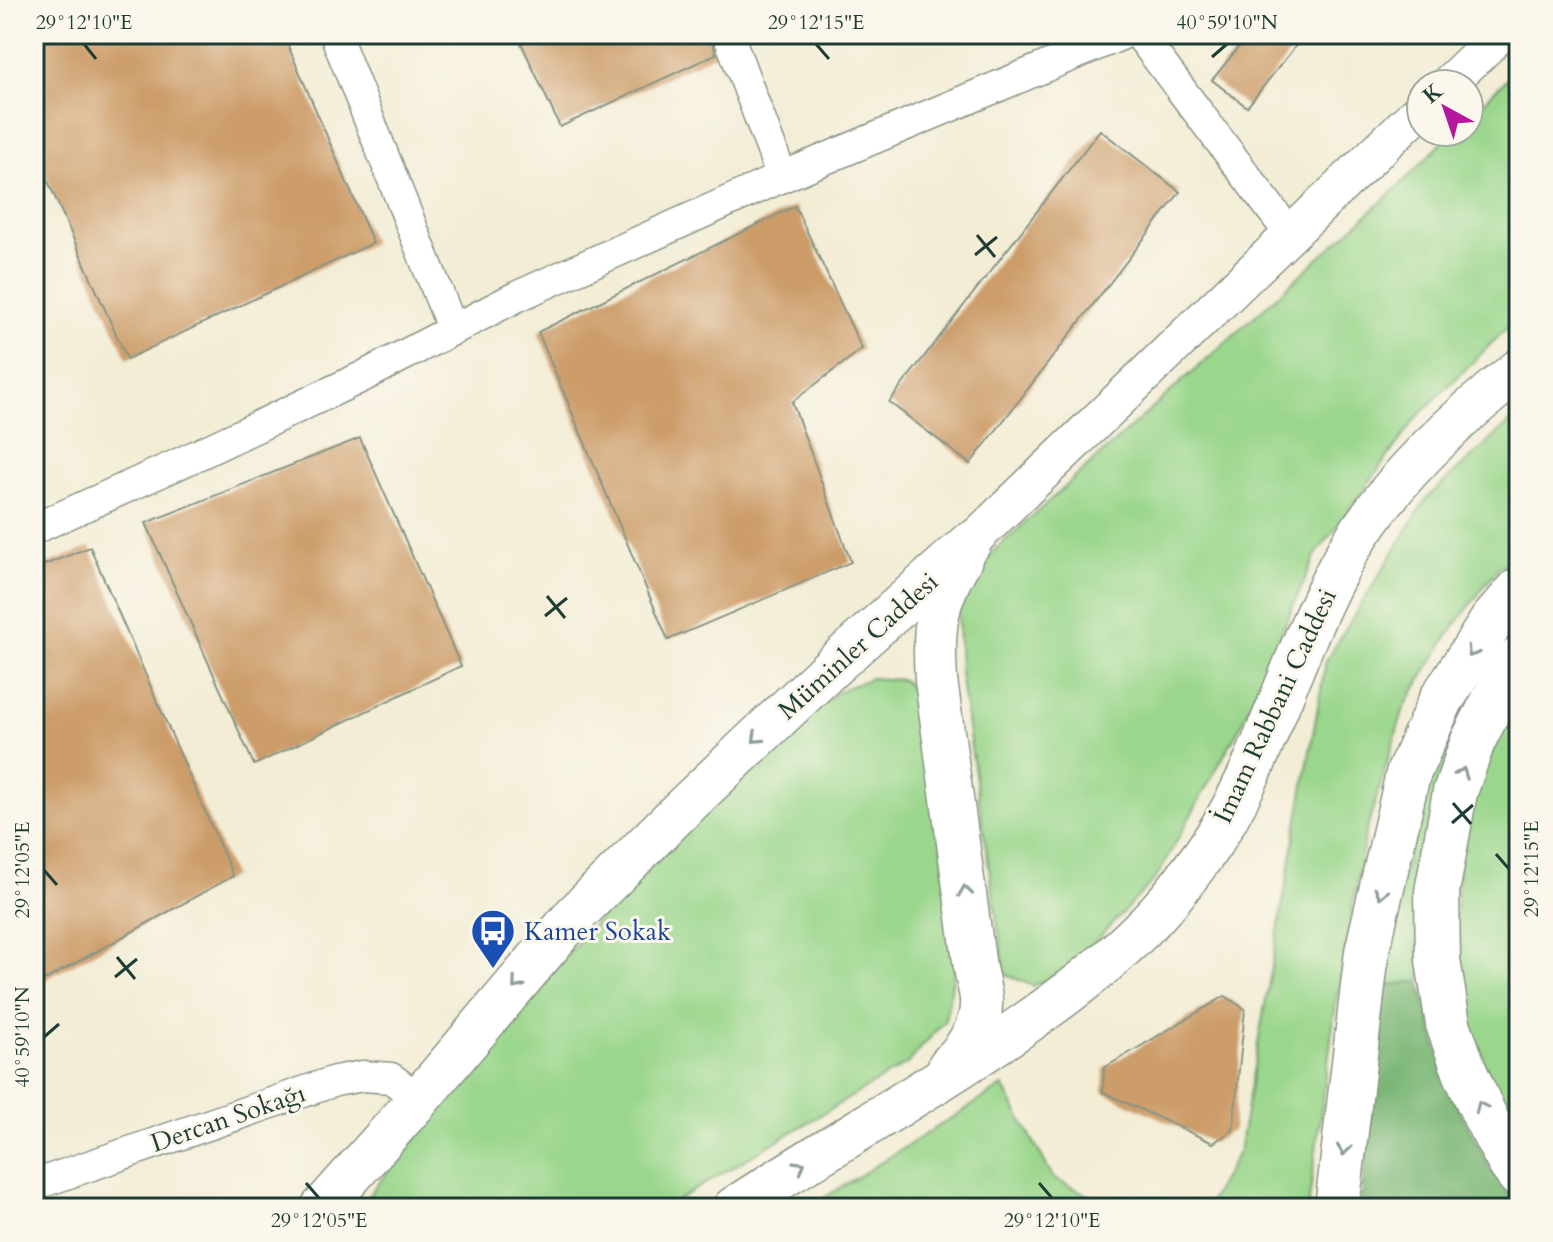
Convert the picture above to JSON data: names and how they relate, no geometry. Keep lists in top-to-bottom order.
{
  "streets": {
    "main road": ["Müminler Caddesi", "İmam Rabbani Caddesi"],
    "street": ["Dercan Sokağı"]
  },
  "crossings": [
    ["Müminler Caddesi", "Dercan Sokağı"]
  ],
  "one_way": ["Müminler Caddesi"],
  "places": {
    "bus stop": ["Kamer Sokak"]
  },
  "north": "top left",
  "coordinates": [
    "29°12'10\"E",
    "29°12'15\"E",
    "40°59'10\"N",
    "29°12'05\"E"
  ]
}
